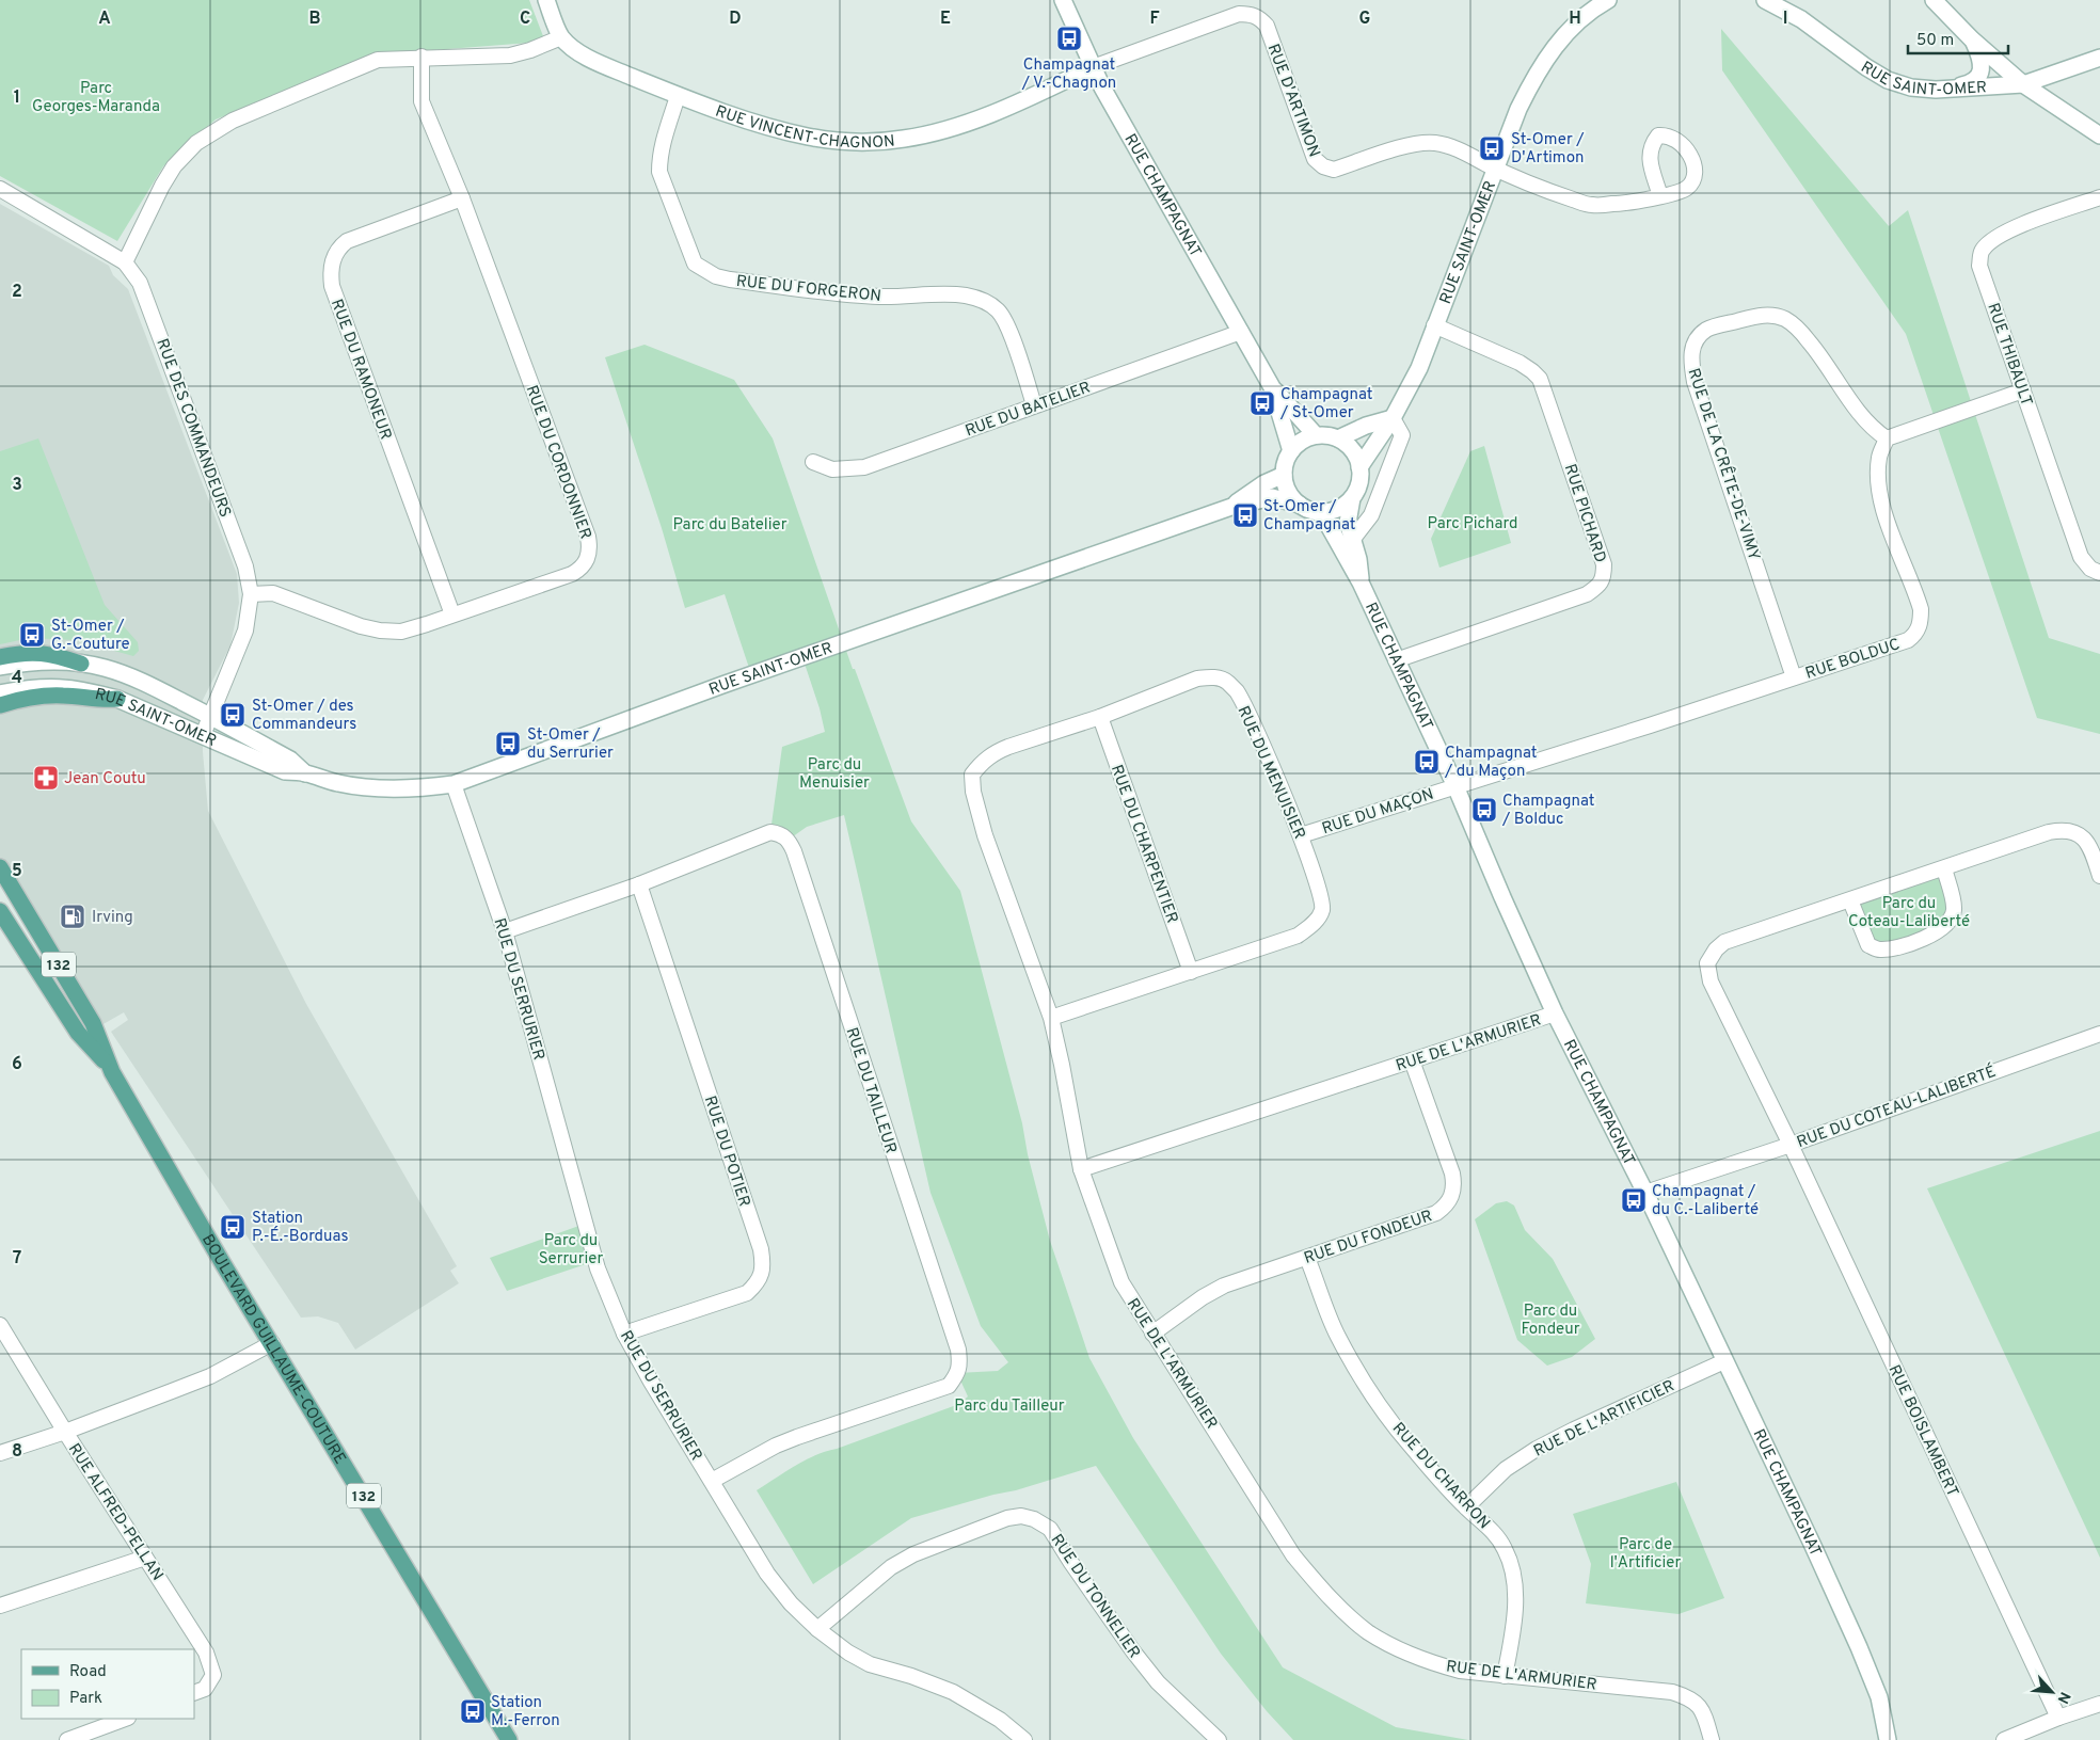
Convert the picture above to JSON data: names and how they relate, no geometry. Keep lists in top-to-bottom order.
{
  "streets": {
    "main road": ["132", "BOULEVARD GUILLAUME-COUTURE"],
    "street": [
      "RUE SAINT-OMER",
      "RUE D'ARTIMON",
      "RUE VINCENT-CHAGNON",
      "RUE CHAMPAGNAT",
      "RUE DU FORGERON",
      "RUE THIBAULT",
      "RUE DU RAMONEUR",
      "RUE DU BATELIER",
      "RUE DES COMMANDEURS",
      "RUE DU CORDONNIER",
      "RUE DE LA CRÊTE-DE-VIMY",
      "RUE PICHARD",
      "RUE BOLDUC",
      "RUE DU MENUISIER",
      "RUE DU MAÇON",
      "RUE DU CHARPENTIER",
      "RUE DU SERRURIER",
      "RUE DE L'ARMURIER",
      "RUE DU TAILLEUR",
      "RUE DU COTEAU-LALIBERTÉ",
      "RUE DU POTIER",
      "RUE DU FONDEUR",
      "RUE DE L'ARTIFICIER",
      "RUE BOISLAMBERT",
      "RUE DU CHARRON",
      "RUE ALFRED-PELLAN",
      "RUE DU TONNELIER"
    ]
  },
  "crossings": [
    ["RUE SAINT-OMER", "RUE D'ARTIMON"],
    ["RUE SAINT-OMER", "RUE CHAMPAGNAT"],
    ["RUE SAINT-OMER", "RUE DES COMMANDEURS"],
    ["RUE SAINT-OMER", "RUE PICHARD"],
    ["RUE SAINT-OMER", "RUE DU SERRURIER"],
    ["RUE D'ARTIMON", "RUE VINCENT-CHAGNON"],
    ["RUE D'ARTIMON", "RUE CHAMPAGNAT"],
    ["RUE VINCENT-CHAGNON", "RUE CHAMPAGNAT"],
    ["RUE VINCENT-CHAGNON", "RUE DU FORGERON"],
    ["RUE CHAMPAGNAT", "RUE DU BATELIER"],
    ["RUE CHAMPAGNAT", "RUE PICHARD"],
    ["RUE CHAMPAGNAT", "RUE BOLDUC"],
    ["RUE CHAMPAGNAT", "RUE DU MAÇON"],
    ["RUE CHAMPAGNAT", "RUE DE L'ARMURIER"],
    ["RUE CHAMPAGNAT", "RUE DE L'ARTIFICIER"],
    ["RUE DU FORGERON", "RUE DU BATELIER"],
    ["RUE DU RAMONEUR", "RUE DU CORDONNIER"],
    ["RUE DES COMMANDEURS", "RUE DU CORDONNIER"],
    ["RUE DE LA CRÊTE-DE-VIMY", "RUE BOLDUC"],
    ["RUE BOLDUC", "RUE DU MAÇON"],
    ["RUE DU MENUISIER", "RUE DU MAÇON"],
    ["RUE DU MENUISIER", "RUE DU CHARPENTIER"],
    ["RUE DU MENUISIER", "RUE DE L'ARMURIER"],
    ["RUE DU SERRURIER", "RUE DU TAILLEUR"],
    ["RUE DU SERRURIER", "RUE DU POTIER"],
    ["RUE DU SERRURIER", "RUE DU TONNELIER"],
    ["RUE DE L'ARMURIER", "RUE DU FONDEUR"],
    ["RUE DE L'ARMURIER", "RUE DU CHARRON"],
    ["RUE DU TAILLEUR", "RUE DU POTIER"],
    ["RUE DU COTEAU-LALIBERTÉ", "RUE BOISLAMBERT"],
    ["RUE DU FONDEUR", "RUE DU CHARRON"],
    ["RUE DE L'ARTIFICIER", "RUE DU CHARRON"]
  ],
  "parks": [
    "Parc Georges-Maranda",
    "Parc Pichard",
    "Parc du Batelier",
    "Parc du Menuisier",
    "Parc du Coteau-Laliberté",
    "Parc du Serrurier",
    "Parc du Fondeur",
    "Parc du Tailleur",
    "Parc de l'Artificier"
  ],
  "places": {
    "bus stop": [
      "Champagnat / V.-Chagnon",
      "St-Omer / D'Artimon",
      "Champagnat / St-Omer",
      "St-Omer / Champagnat",
      "St-Omer / G.-Couture",
      "St-Omer / des Commandeurs",
      "St-Omer / du Serrurier",
      "Champagnat / du Maçon",
      "Champagnat / Bolduc",
      "Champagnat / du C.-Laliberté",
      "Station P.-É.-Borduas",
      "Station M.-Ferron"
    ],
    "pharmacy": ["Jean Coutu"],
    "fuel station": ["Irving"]
  },
  "legend": ["Road", "Park"],
  "scale_bar": "50 m",
  "north": "bottom right",
  "grid": {
    "columns": [
      "A",
      "B",
      "C",
      "D",
      "E",
      "F",
      "G",
      "H",
      "I"
    ],
    "rows": [
      "1",
      "2",
      "3",
      "4",
      "5",
      "6",
      "7",
      "8"
    ]
  }
}
